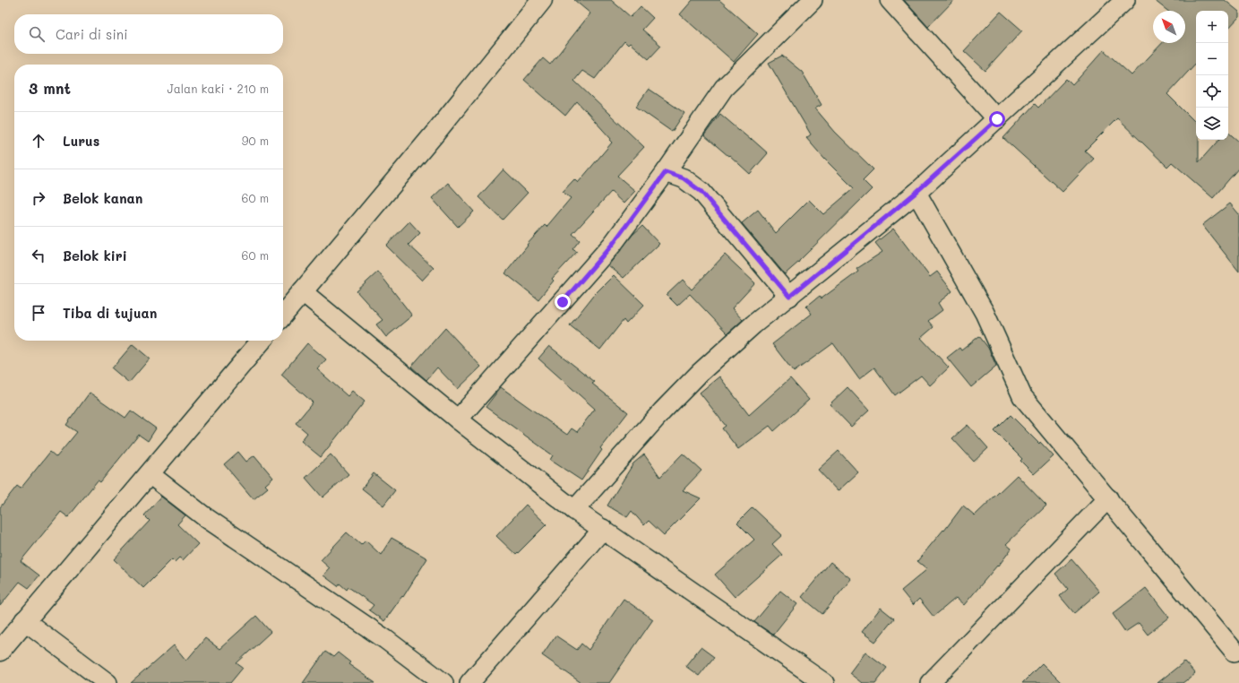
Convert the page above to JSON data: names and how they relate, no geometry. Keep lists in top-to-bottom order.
{
  "north": "top left",
  "page": {
    "map_buttons": ["+", "−"],
    "search": "Cari di sini",
    "heading": ["3 mnt", "Jalan kaki · 210 m"],
    "list": [
      ["Lurus", "90 m"],
      ["Belok kanan", "60 m"],
      ["Belok kiri", "60 m"],
      "Tiba di tujuan"
    ]
  }
}
